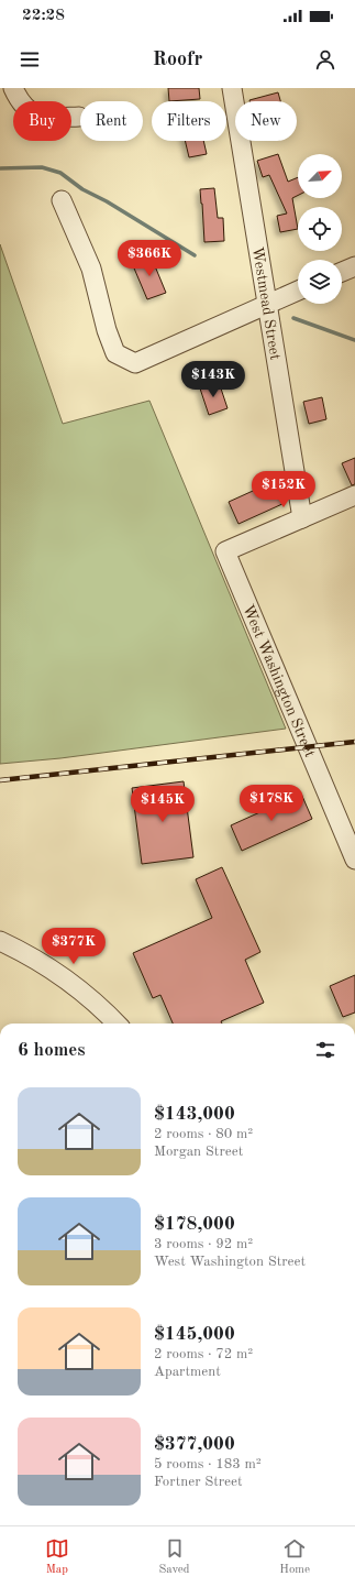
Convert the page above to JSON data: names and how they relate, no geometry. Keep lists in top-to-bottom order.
{
  "streets": {
    "street": ["Westmead Street", "West Washington Street"]
  },
  "crossings": [
    ["Westmead Street", "West Washington Street"]
  ],
  "north": "top right",
  "page": {
    "status": "22:28",
    "header": "Roofr",
    "chip": [
      "Buy",
      "Rent",
      "Filters",
      "New"
    ],
    "price": [
      "$366K",
      "$143K",
      "$152K",
      "$178K",
      "$145K",
      "$377K"
    ],
    "heading": "6 homes",
    "list": [
      {
        "name": "$143,000",
        "note": "2 rooms · 80 m² · Morgan Street"
      },
      {
        "name": "$178,000",
        "note": "3 rooms · 92 m² · West Washington Street"
      },
      {
        "name": "$145,000",
        "note": "2 rooms · 72 m² · Apartment"
      },
      {
        "name": "$377,000",
        "note": "5 rooms · 183 m² · Fortner Street"
      }
    ],
    "tabs": ["Map", "Saved", "Home"]
  }
}
